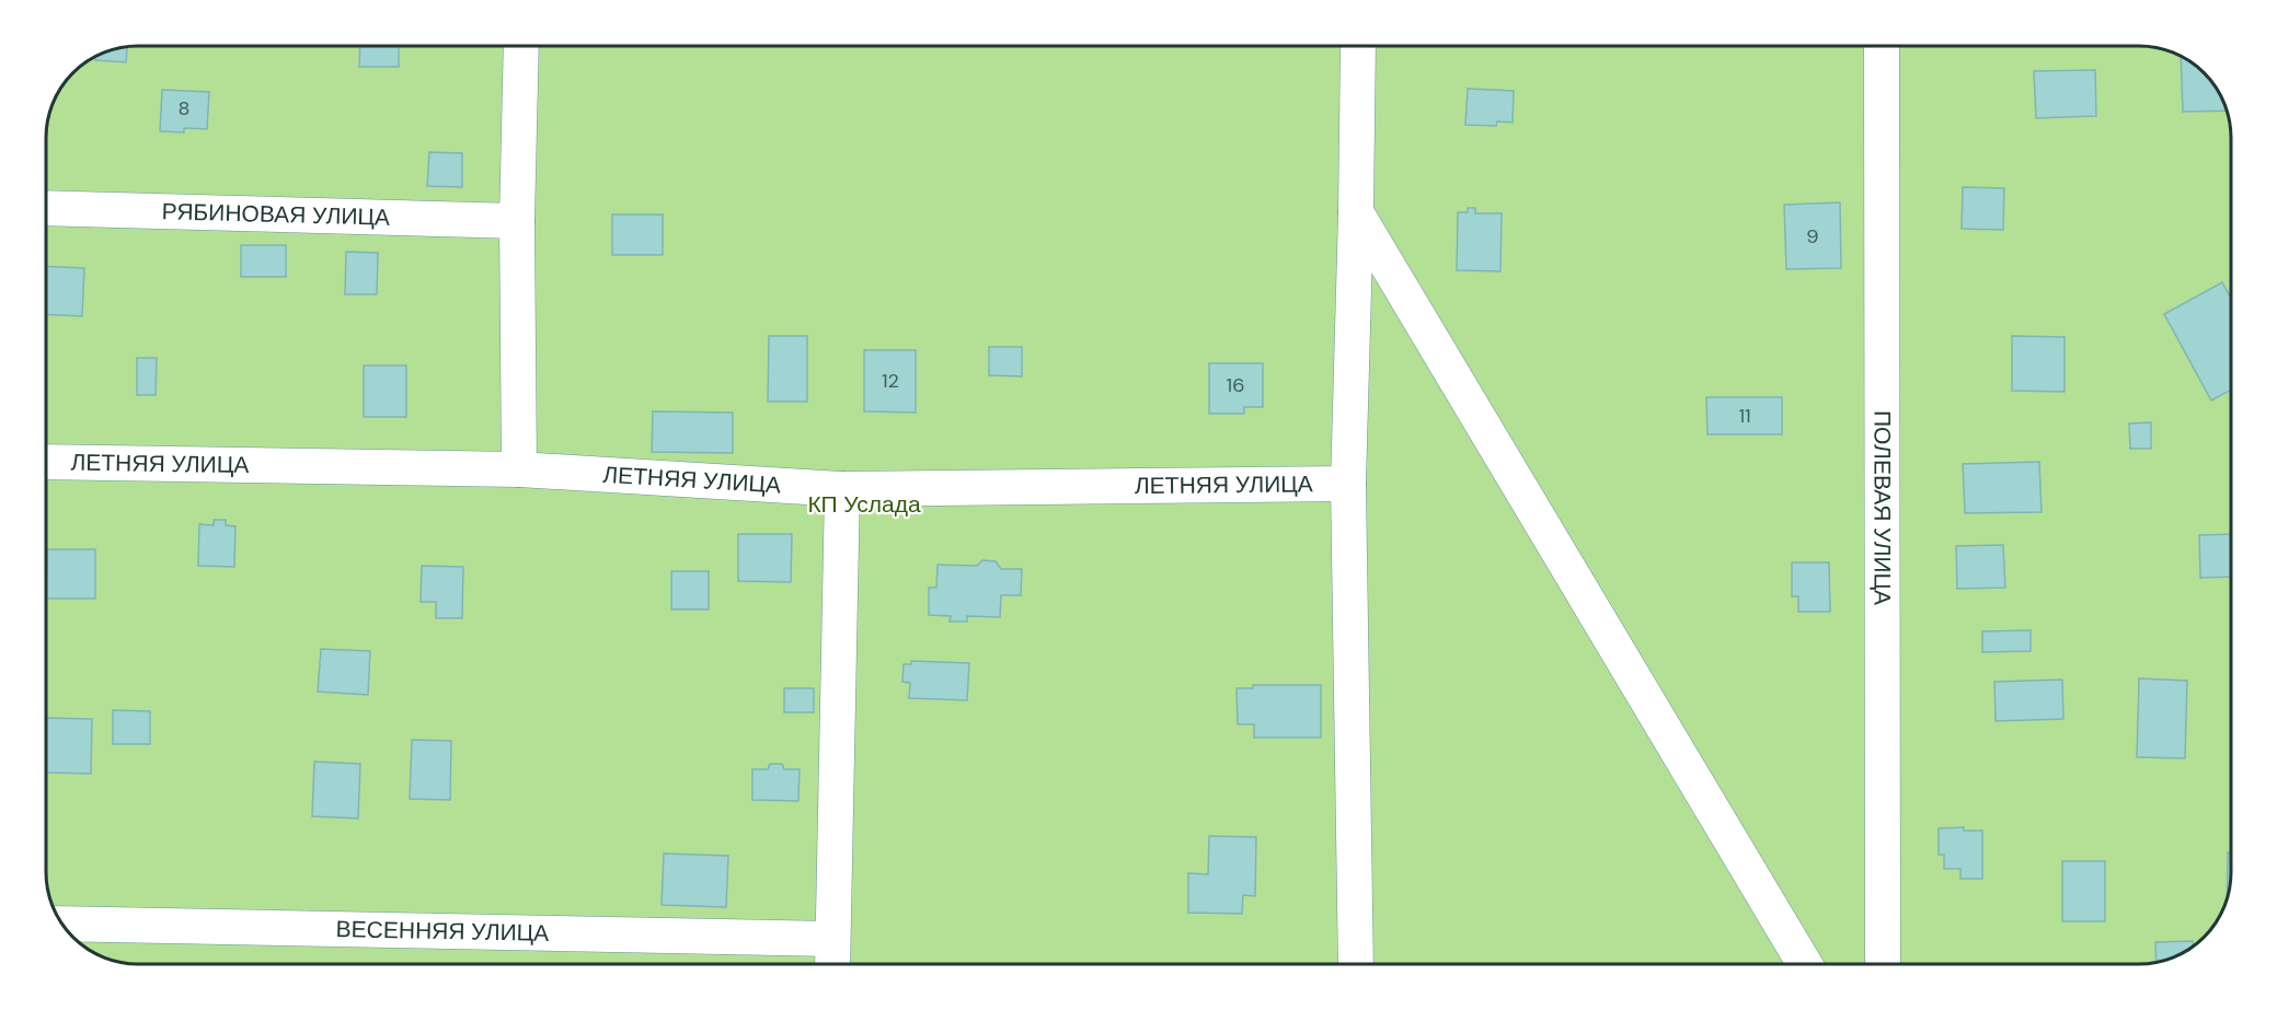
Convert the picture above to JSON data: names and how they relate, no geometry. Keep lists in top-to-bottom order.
{
  "streets": {
    "street": [
      "РЯБИНОВАЯ УЛИЦА",
      "ЛЕТНЯЯ УЛИЦА",
      "ПОЛЕВАЯ УЛИЦА",
      "ВЕСЕННЯЯ УЛИЦА"
    ]
  },
  "parks": ["КП Услада"],
  "house_numbers": [
    "8",
    "9",
    "12",
    "16",
    "11"
  ]
}
